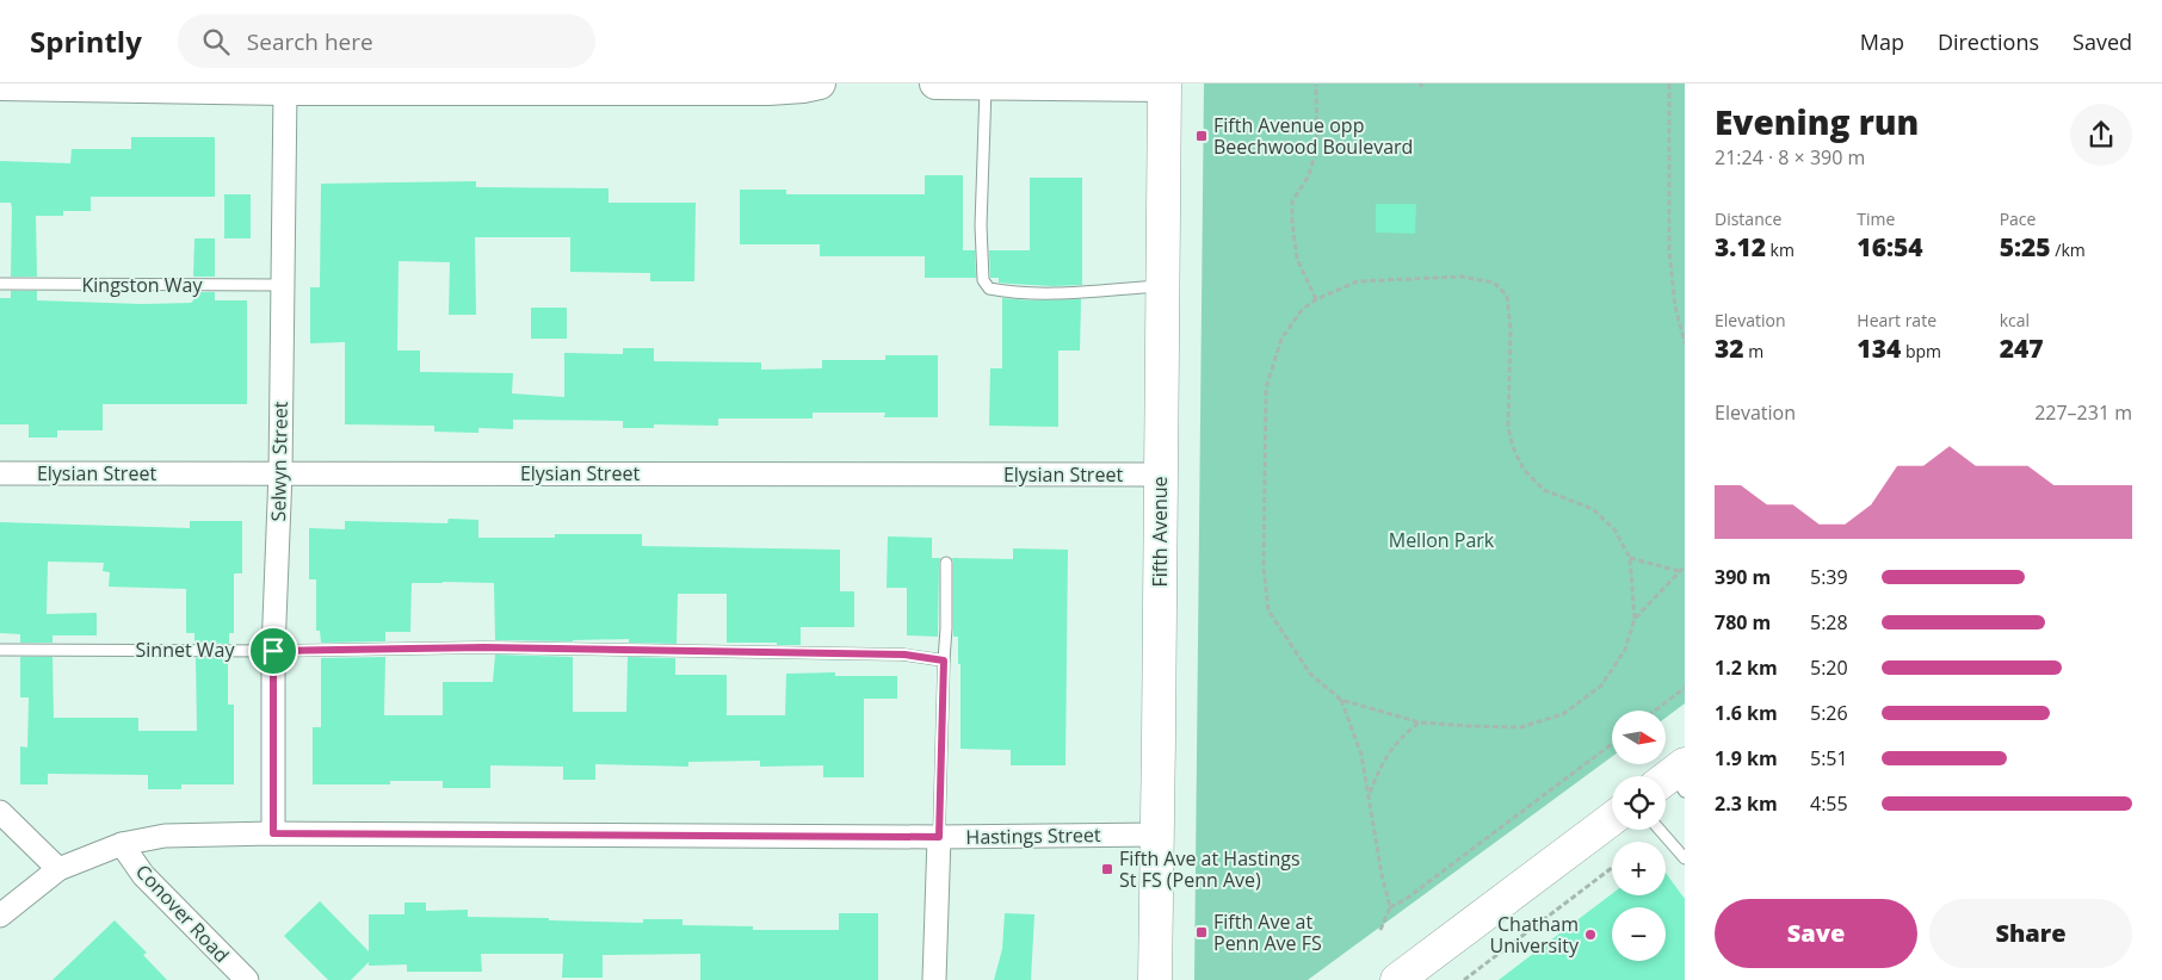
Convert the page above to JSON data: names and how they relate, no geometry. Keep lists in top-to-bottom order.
{
  "streets": {
    "main road": ["Fifth Avenue"],
    "street": [
      "Selwyn Street",
      "Elysian Street",
      "Hastings Street",
      "Conover Road"
    ],
    "lane": ["Kingston Way", "Sinnet Way"]
  },
  "crossings": [
    ["Kingston Way", "Selwyn Street"],
    ["Selwyn Street", "Elysian Street"],
    ["Selwyn Street", "Sinnet Way"],
    ["Selwyn Street", "Hastings Street"],
    ["Elysian Street", "Fifth Avenue"],
    ["Fifth Avenue", "Hastings Street"],
    ["Hastings Street", "Conover Road"]
  ],
  "parks": ["Mellon Park"],
  "places": {
    "transit": ["Fifth Avenue opp Beechwood Boulevard", "Fifth Ave at Hastings St FS (Penn Ave)", "Fifth Ave at Penn Ave FS"],
    "other": ["Chatham University"]
  },
  "north": "right",
  "page": {
    "header": "Sprintly",
    "search": "Search here",
    "nav": ["Map", "Directions", "Saved"],
    "heading": ["Evening run", "21:24 · 8 × 390 m"],
    "stats": [
      ["Distance", "3.12 km"],
      ["Time", "16:54"],
      ["Pace", "5:25 /km"],
      ["Elevation", "32 m"],
      ["Heart rate", "134 bpm"],
      ["kcal", "247"]
    ],
    "chart": ["Elevation", "227–231 m"],
    "list": [
      {
        "name": "390 m",
        "note": "5:39"
      },
      {
        "name": "780 m",
        "note": "5:28"
      },
      {
        "name": "1.2 km",
        "note": "5:20"
      },
      {
        "name": "1.6 km",
        "note": "5:26"
      },
      {
        "name": "1.9 km",
        "note": "5:51"
      },
      {
        "name": "2.3 km",
        "note": "4:55"
      }
    ],
    "map_buttons": ["+", "−"],
    "buttons": ["Save", "Share"]
  }
}
